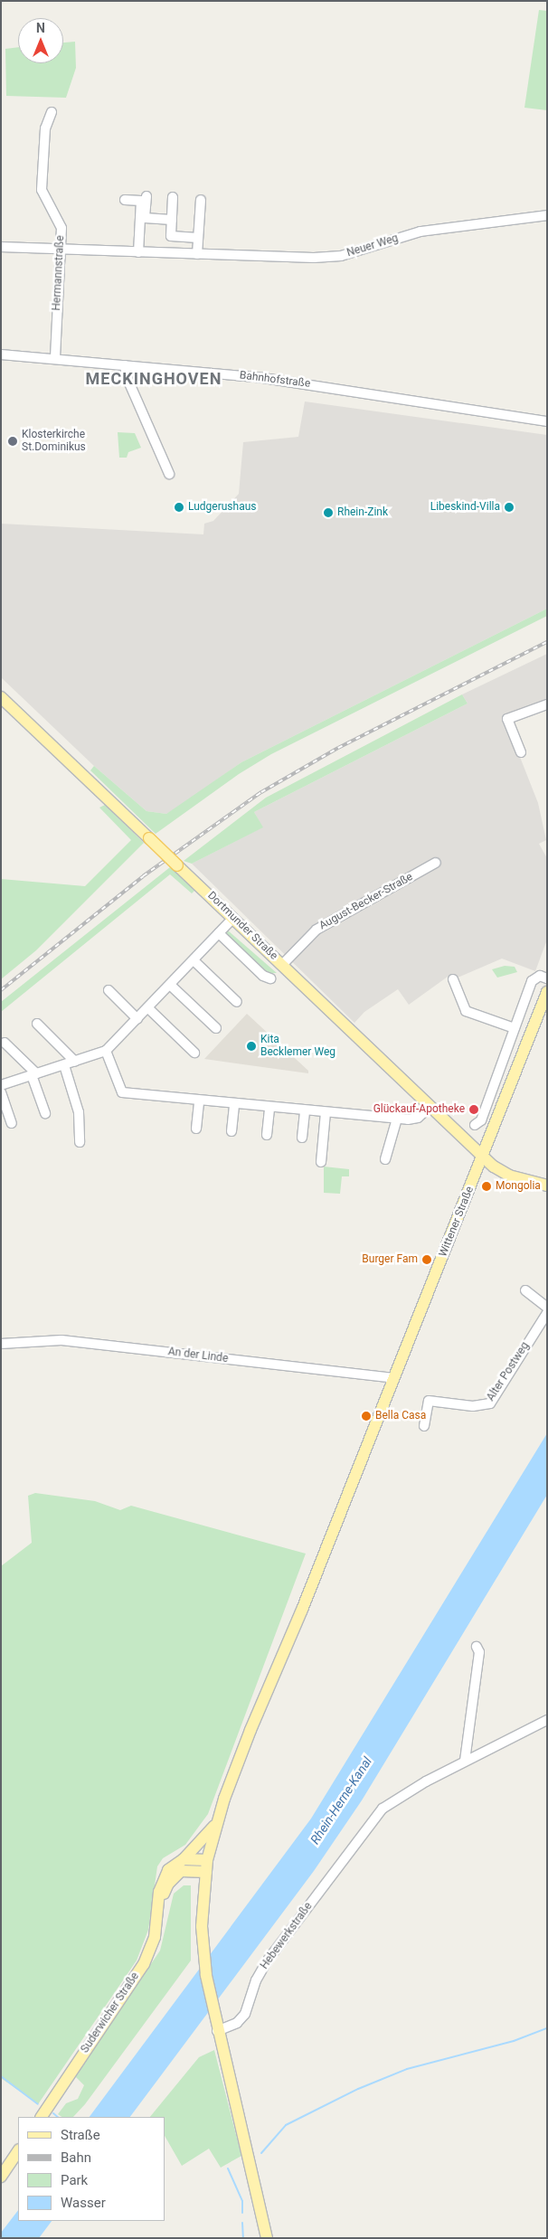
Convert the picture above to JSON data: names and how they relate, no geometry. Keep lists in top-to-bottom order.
{
  "streets": {
    "main road": ["Dortmunder Straße", "Wittener Straße", "Suderwicher Straße"],
    "street": [
      "Neuer Weg",
      "Hermannstraße",
      "Bahnhofstraße",
      "August-Becker-Straße",
      "An der Linde",
      "Alter Postweg",
      "Hebewerkstraße"
    ]
  },
  "crossings": [
    ["Neuer Weg", "Hermannstraße"],
    ["Hermannstraße", "Bahnhofstraße"],
    ["August-Becker-Straße", "Dortmunder Straße"],
    ["Dortmunder Straße", "Wittener Straße"],
    ["Wittener Straße", "An der Linde"],
    ["Wittener Straße", "Hebewerkstraße"],
    ["Wittener Straße", "Suderwicher Straße"]
  ],
  "districts": ["MECKINGHOVEN"],
  "water": ["Rhein-Herne-Kanal"],
  "places": [
    "Klosterkirche St.Dominikus",
    "Ludgerushaus",
    "Libeskind-Villa",
    "Rhein-Zink",
    "Kita Becklemer Weg",
    "Glückauf-Apotheke",
    "Mongolia",
    "Burger Fam",
    "Bella Casa"
  ],
  "legend": [
    "Straße",
    "Bahn",
    "Park",
    "Wasser"
  ],
  "north": "top"
}
